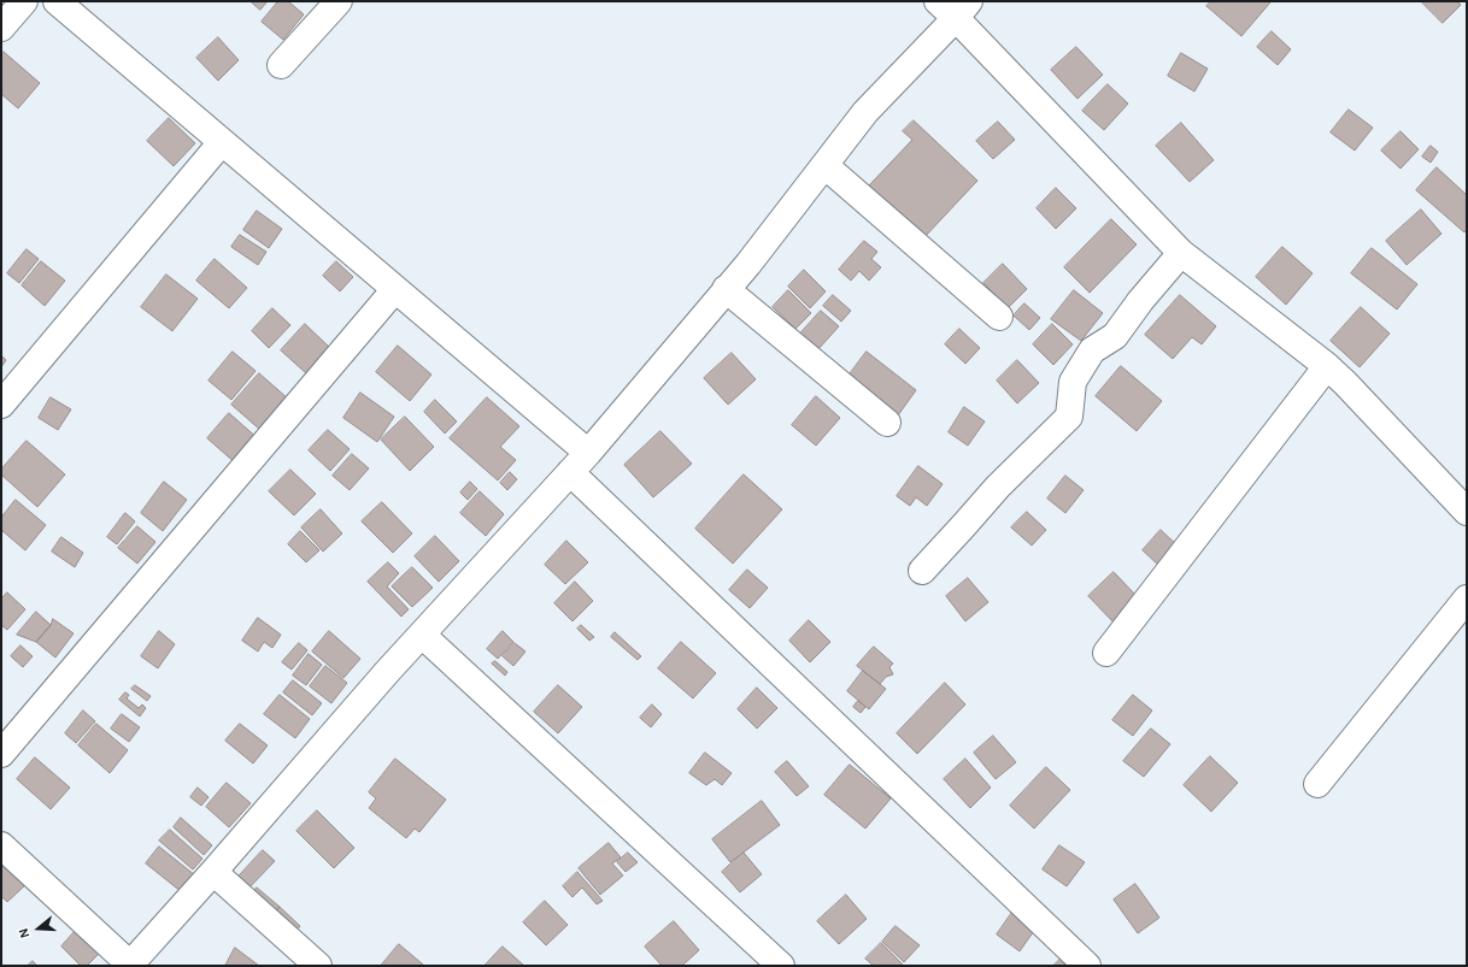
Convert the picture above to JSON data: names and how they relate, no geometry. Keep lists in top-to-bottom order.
{
  "north": "left"
}
